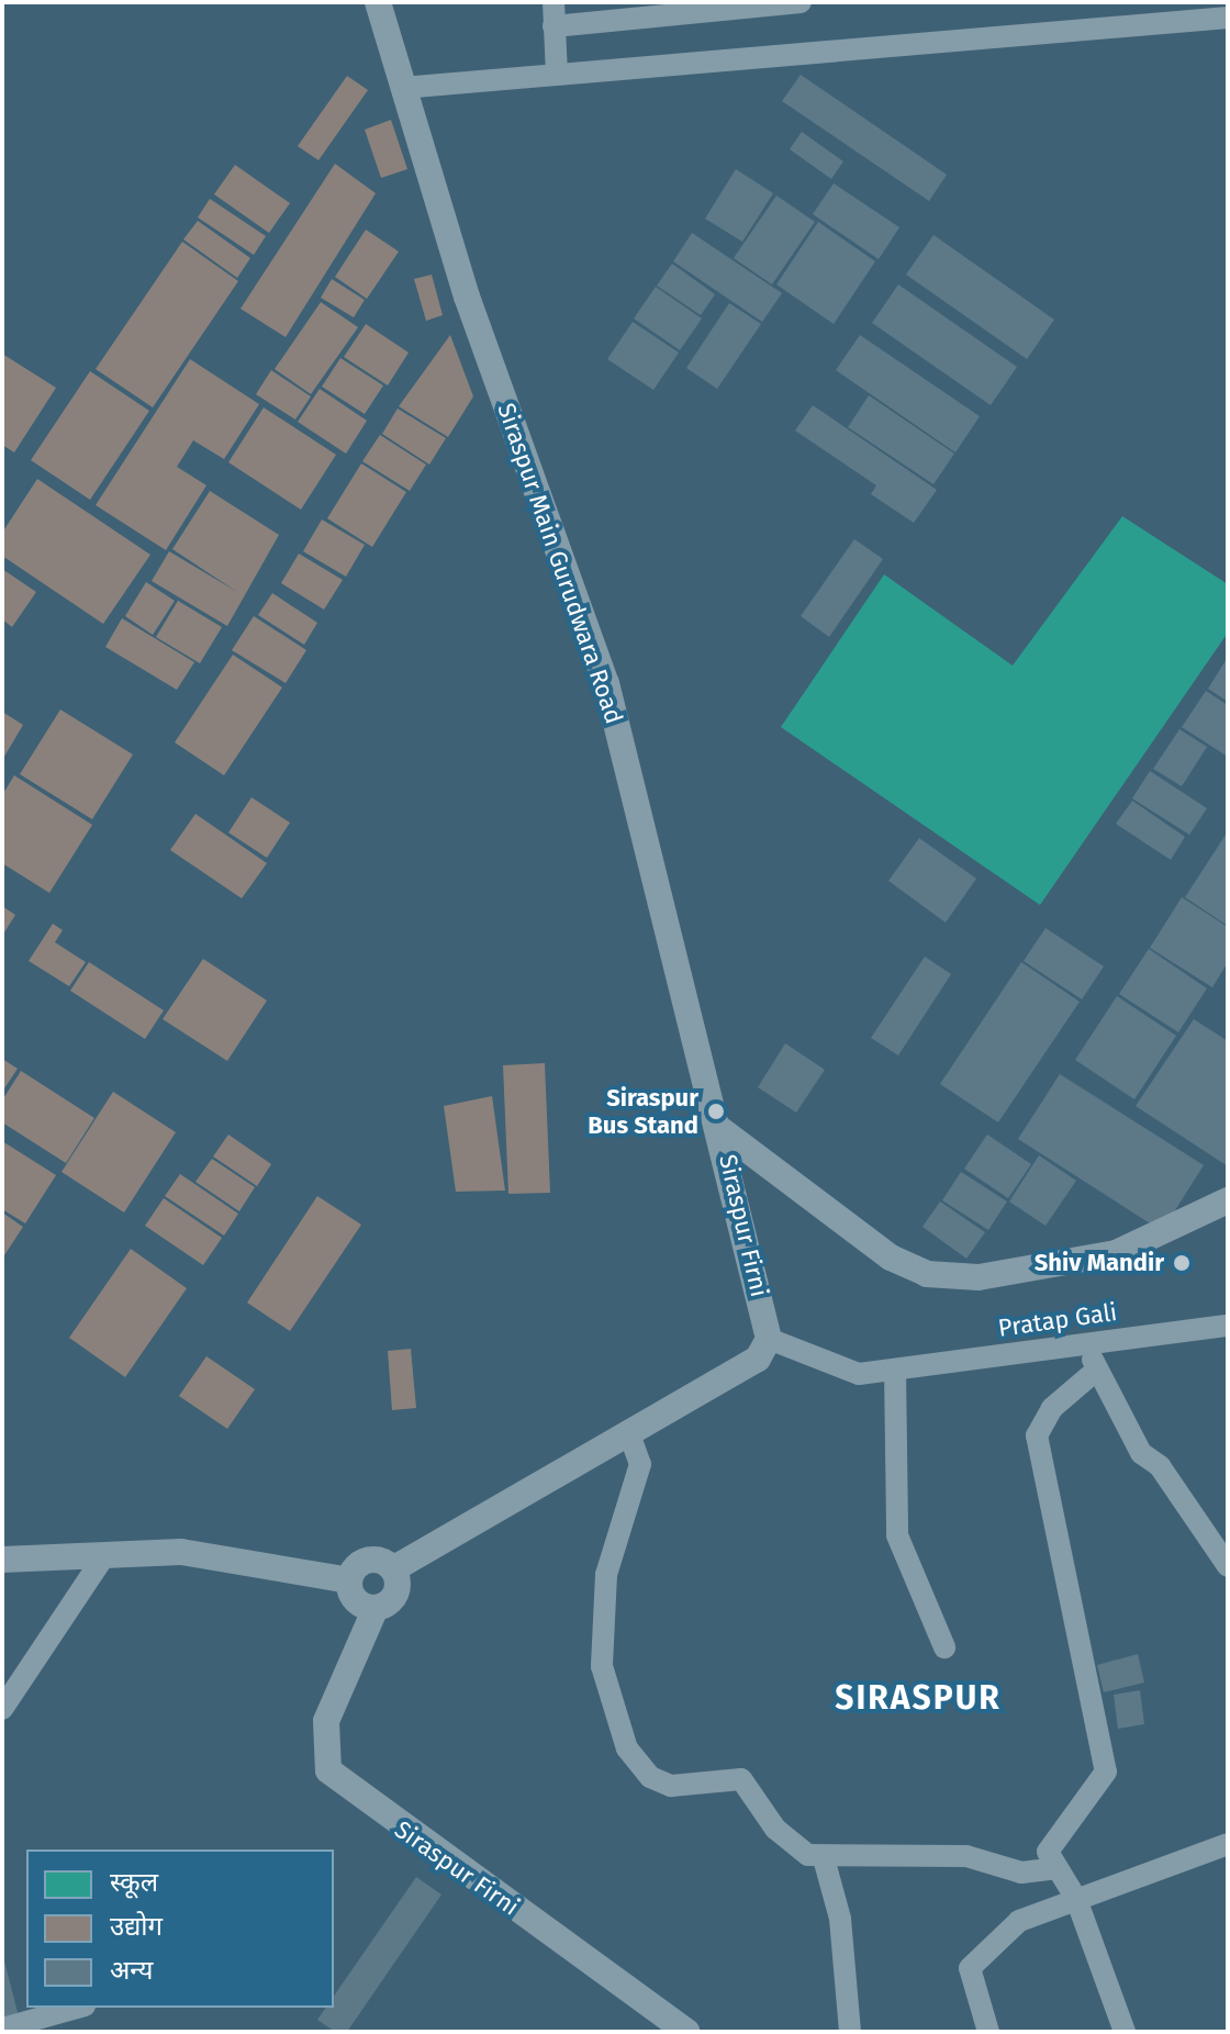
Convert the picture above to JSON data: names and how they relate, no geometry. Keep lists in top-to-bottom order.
{
  "streets": {
    "street": ["Siraspur Main Gurudwara Road", "Siraspur Firni", "Pratap Gali"]
  },
  "crossings": [
    ["Siraspur Main Gurudwara Road", "Siraspur Firni"],
    ["Siraspur Firni", "Pratap Gali"]
  ],
  "districts": ["SIRASPUR"],
  "places": ["Siraspur Bus Stand", "Shiv Mandir"],
  "legend": ["स्कूल", "उद्योग", "अन्य"]
}
